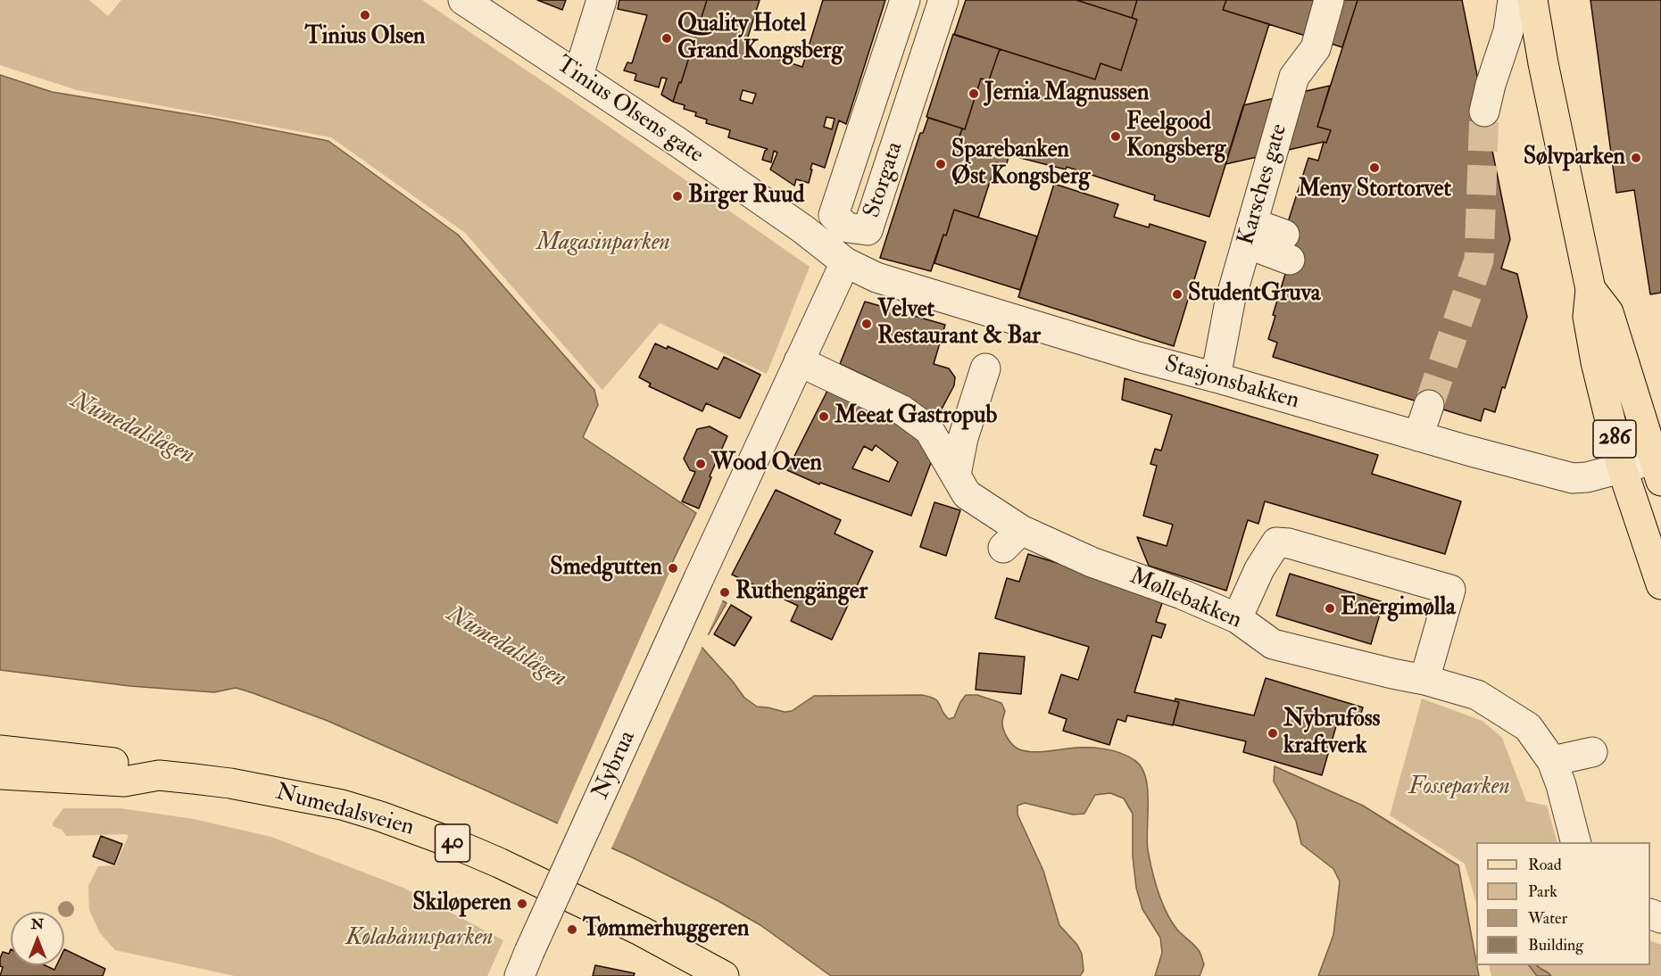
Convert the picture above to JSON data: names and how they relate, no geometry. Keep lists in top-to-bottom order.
{
  "streets": {
    "main road": ["286", "Numedalsveien", "40"],
    "street": [
      "Tinius Olsens gate",
      "Storgata",
      "Karsches gate",
      "Stasjonsbakken",
      "Møllebakken",
      "Nybrua"
    ]
  },
  "crossings": [
    ["Tinius Olsens gate", "Stasjonsbakken"],
    ["Karsches gate", "Stasjonsbakken"],
    ["Stasjonsbakken", "286"],
    ["Møllebakken", "Nybrua"]
  ],
  "water": ["Numedalslågen"],
  "parks": ["Magasinparken", "Fosseparken", "Kølabånnsparken"],
  "places": [
    "Tinius Olsen",
    "Quality Hotel Grand Kongsberg",
    "Jernia Magnussen",
    "Feelgood Kongsberg",
    "Sølvparken",
    "Sparebanken Øst Kongsberg",
    "Meny Stortorvet",
    "Birger Ruud",
    "StudentGruva",
    "Velvet Restaurant & Bar",
    "Meeat Gastropub",
    "Wood Oven",
    "Smedgutten",
    "Ruthengänger",
    "Energimølla",
    "Nybrufoss kraftverk",
    "Skiløperen",
    "Tømmerhuggeren"
  ],
  "legend": [
    "Road",
    "Park",
    "Water",
    "Building"
  ],
  "north": "top"
}
